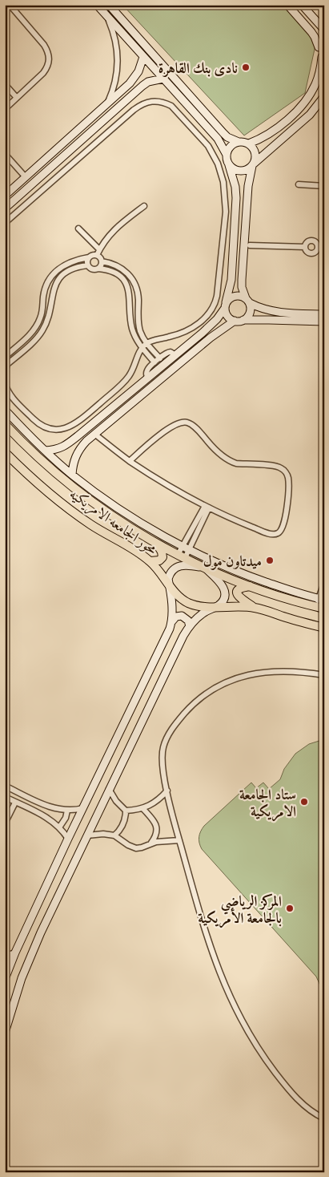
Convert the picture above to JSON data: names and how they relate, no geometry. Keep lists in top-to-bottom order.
{
  "streets": {
    "main road": ["محور الجامعه الامريكيه"]
  },
  "places": [
    "نادى بنك القاهرة",
    "ميدتاون مول",
    "ستاد الجامعة الامريكية",
    "المركز الرياضي بالجامعة الأمريكية"
  ]
}
